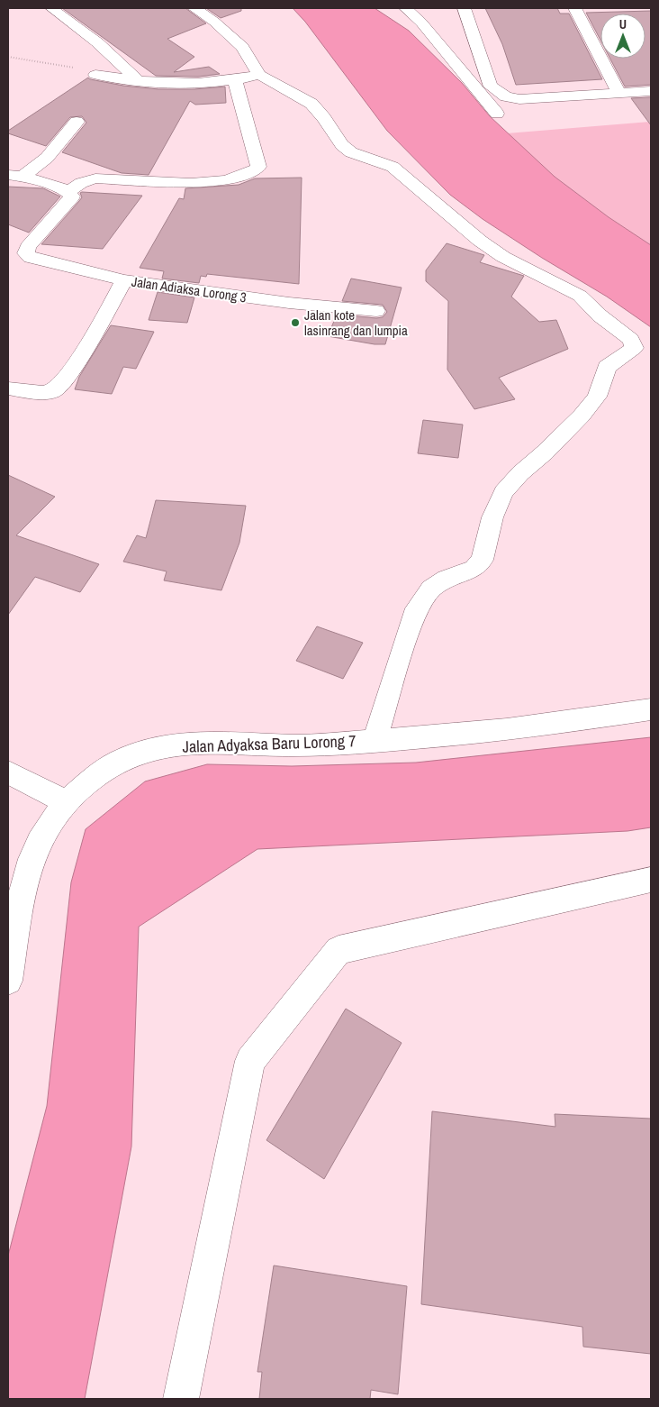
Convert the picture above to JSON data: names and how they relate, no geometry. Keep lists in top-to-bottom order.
{
  "streets": {
    "street": ["Jalan Adiaksa Lorong 3", "Jalan Adyaksa Baru Lorong 7"]
  },
  "places": ["Jalan kote lasinrang dan lumpia"],
  "north": "top"
}
